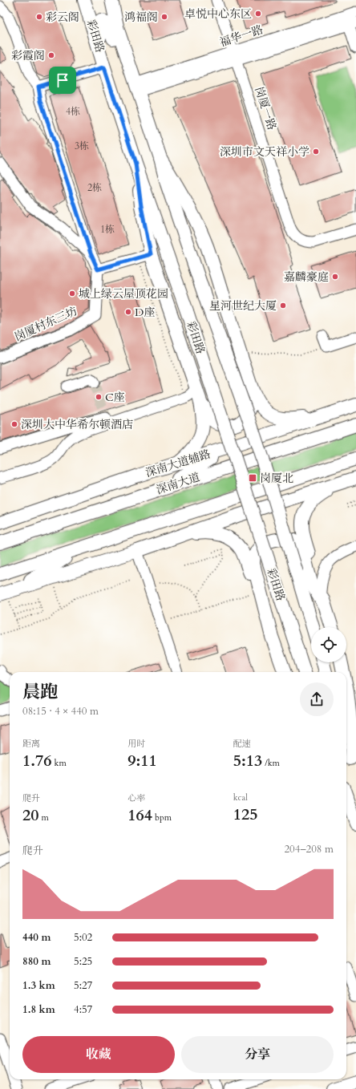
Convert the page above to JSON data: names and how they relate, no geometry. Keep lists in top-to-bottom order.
{
  "streets": {
    "main road": ["彩田路", "深南大道辅路", "深南大道"],
    "street": ["福华一路", "岗厦一路", "岗厦村东三坊"]
  },
  "crossings": [
    ["彩田路", "福华一路"],
    ["福华一路", "岗厦一路"]
  ],
  "places": {
    "other": [
      "卓悦中心东区",
      "彩云阁",
      "鸿福阁",
      "彩霞阁",
      "深圳市文天祥小学",
      "嘉麟豪庭",
      "城上绿云屋顶花园",
      "星河世纪大厦",
      "D座",
      "C座",
      "深圳大中华希尔顿酒店"
    ],
    "transit": ["岗厦北"]
  },
  "house_numbers": [
    "4栋",
    "3栋",
    "2栋",
    "1栋"
  ],
  "page": {
    "heading": ["晨跑", "08:15 · 4 × 440 m"],
    "stats": [
      ["距离", "1.76 km"],
      ["用时", "9:11"],
      ["配速", "5:13 /km"],
      ["爬升", "20 m"],
      ["心率", "164 bpm"],
      ["kcal", "125"]
    ],
    "chart": ["爬升", "204–208 m"],
    "list": [
      {
        "name": "440 m",
        "note": "5:02"
      },
      {
        "name": "880 m",
        "note": "5:25"
      },
      {
        "name": "1.3 km",
        "note": "5:27"
      },
      {
        "name": "1.8 km",
        "note": "4:57"
      }
    ],
    "buttons": ["收藏", "分享"]
  }
}
